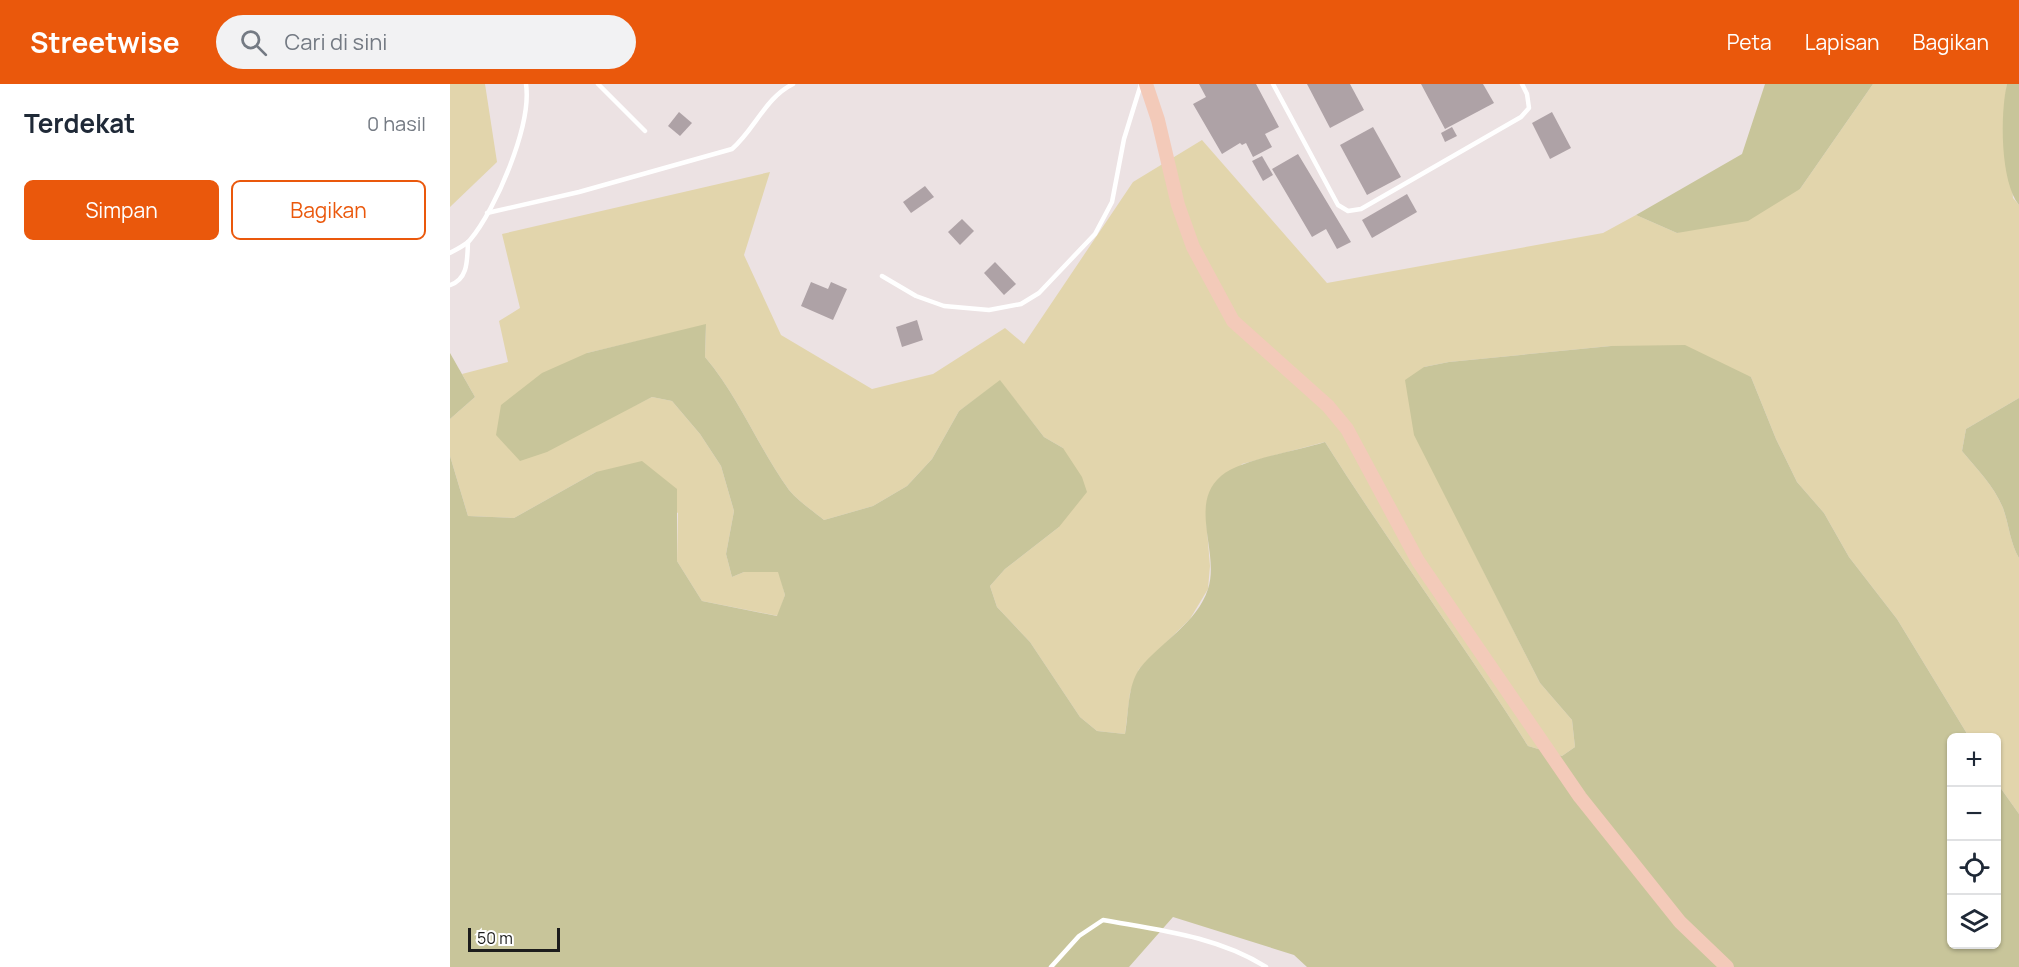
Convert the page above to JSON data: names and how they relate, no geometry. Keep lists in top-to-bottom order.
{
  "scale_bar": "50 m",
  "page": {
    "header": "Streetwise",
    "search": "Cari di sini",
    "nav": ["Peta", "Lapisan", "Bagikan"],
    "heading": ["Terdekat", "0 hasil"],
    "buttons": ["Simpan", "Bagikan"],
    "map_buttons": ["+", "−"],
    "scale": "50 m"
  }
}
